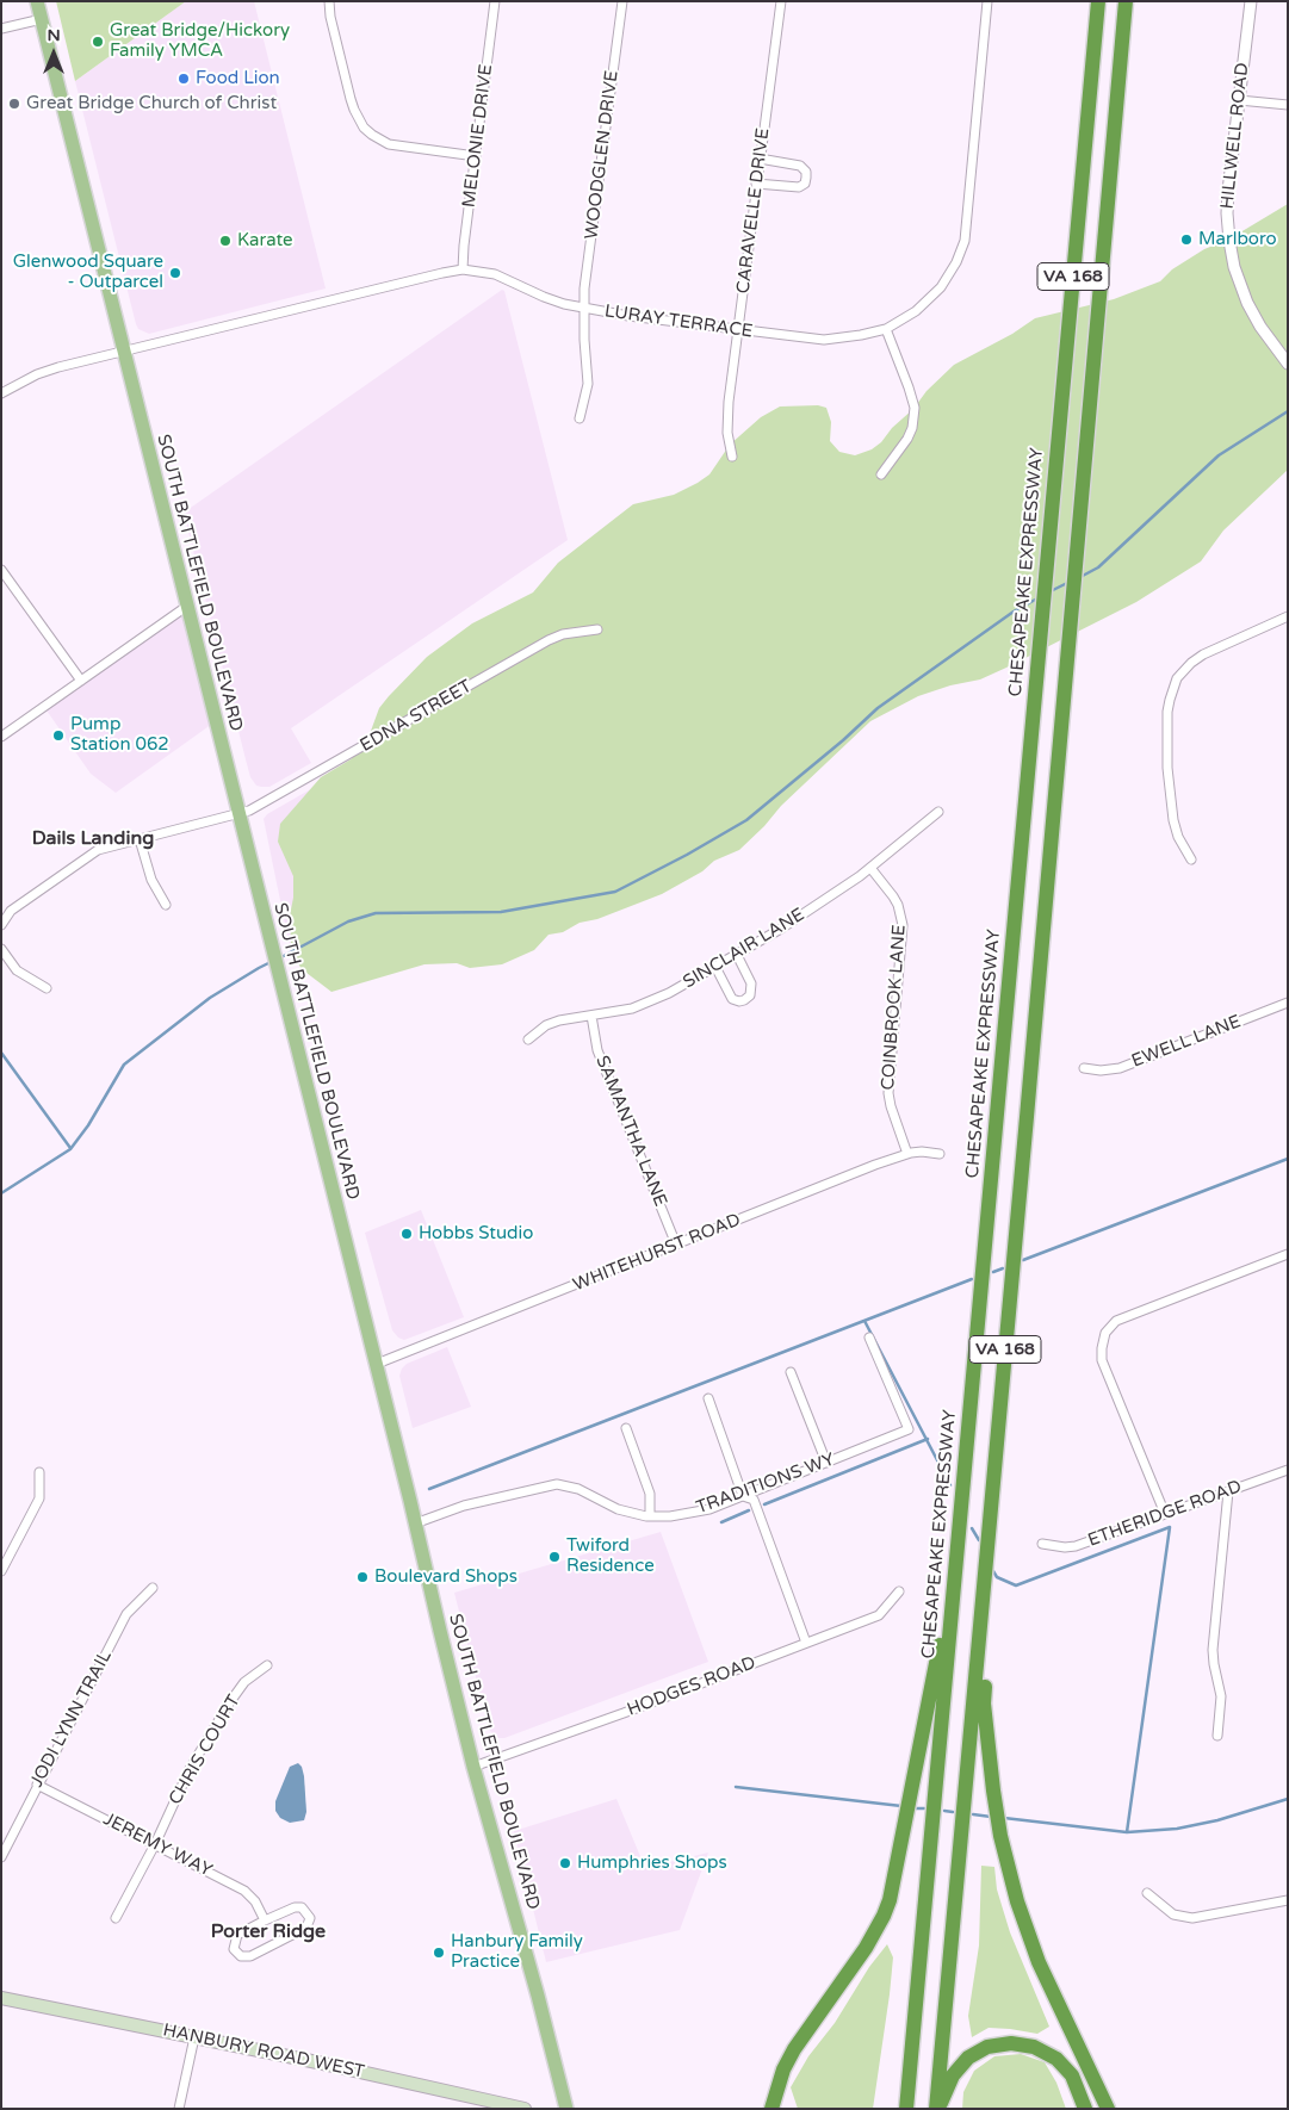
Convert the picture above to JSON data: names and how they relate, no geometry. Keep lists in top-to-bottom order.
{
  "streets": {
    "highway": ["VA 168", "CHESAPEAKE EXPRESSWAY"],
    "main road": ["SOUTH BATTLEFIELD BOULEVARD", "HANBURY ROAD WEST"],
    "street": [
      "MELONIE DRIVE",
      "HILLWELL ROAD",
      "WOODGLEN DRIVE",
      "CARAVELLE DRIVE",
      "LURAY TERRACE",
      "EDNA STREET",
      "SINCLAIR LANE",
      "COINBROOK LANE",
      "EWELL LANE",
      "SAMANTHA LANE",
      "WHITEHURST ROAD",
      "TRADITIONS WY",
      "ETHERIDGE ROAD",
      "HODGES ROAD",
      "JODI LYNN TRAIL",
      "CHRIS COURT",
      "JEREMY WAY"
    ]
  },
  "crossings": [
    ["MELONIE DRIVE", "LURAY TERRACE"],
    ["WOODGLEN DRIVE", "LURAY TERRACE"],
    ["CARAVELLE DRIVE", "LURAY TERRACE"],
    ["LURAY TERRACE", "SOUTH BATTLEFIELD BOULEVARD"],
    ["SOUTH BATTLEFIELD BOULEVARD", "EDNA STREET"],
    ["SOUTH BATTLEFIELD BOULEVARD", "WHITEHURST ROAD"],
    ["SOUTH BATTLEFIELD BOULEVARD", "TRADITIONS WY"],
    ["SOUTH BATTLEFIELD BOULEVARD", "HODGES ROAD"],
    ["SINCLAIR LANE", "COINBROOK LANE"],
    ["SINCLAIR LANE", "SAMANTHA LANE"],
    ["COINBROOK LANE", "WHITEHURST ROAD"],
    ["SAMANTHA LANE", "WHITEHURST ROAD"],
    ["JODI LYNN TRAIL", "JEREMY WAY"],
    ["CHRIS COURT", "JEREMY WAY"]
  ],
  "districts": ["Dails Landing", "Porter Ridge"],
  "places": [
    "Great Bridge/Hickory Family YMCA",
    "Food Lion",
    "Great Bridge Church of Christ",
    "Marlboro",
    "Karate",
    "Glenwood Square - Outparcel",
    "Pump Station 062",
    "Hobbs Studio",
    "Twiford Residence",
    "Boulevard Shops",
    "Humphries Shops",
    "Hanbury Family Practice"
  ],
  "north": "top"
}
